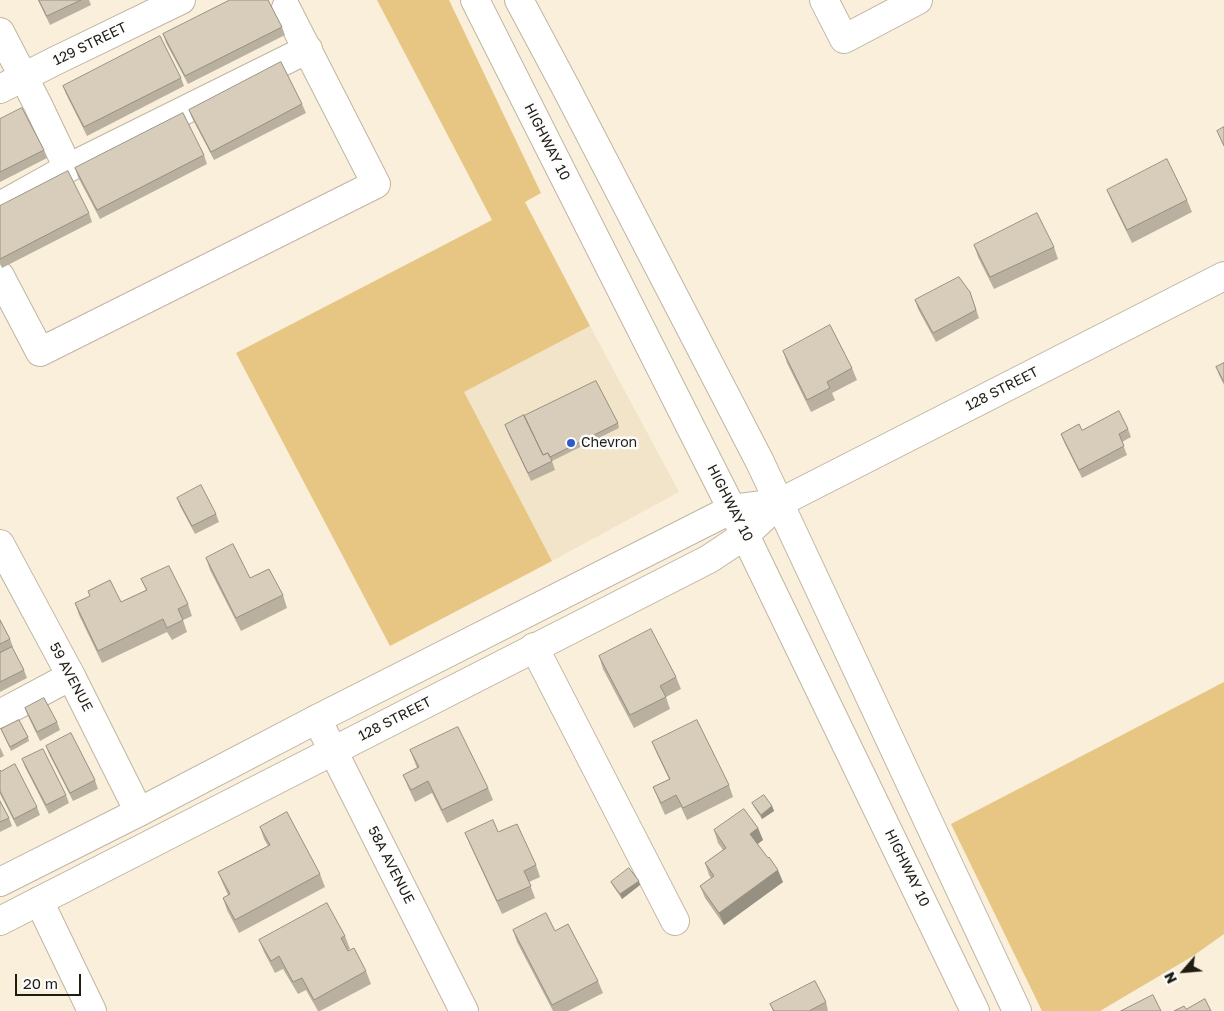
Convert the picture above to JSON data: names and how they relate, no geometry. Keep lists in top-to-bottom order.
{
  "streets": {
    "main road": [
      "129 STREET",
      "HIGHWAY 10",
      "128 STREET",
      "59 AVENUE",
      "58A AVENUE"
    ]
  },
  "crossings": [
    ["HIGHWAY 10", "128 STREET"],
    ["128 STREET", "59 AVENUE"],
    ["128 STREET", "58A AVENUE"]
  ],
  "places": ["Chevron"],
  "scale_bar": "20 m",
  "north": "bottom left"
}
